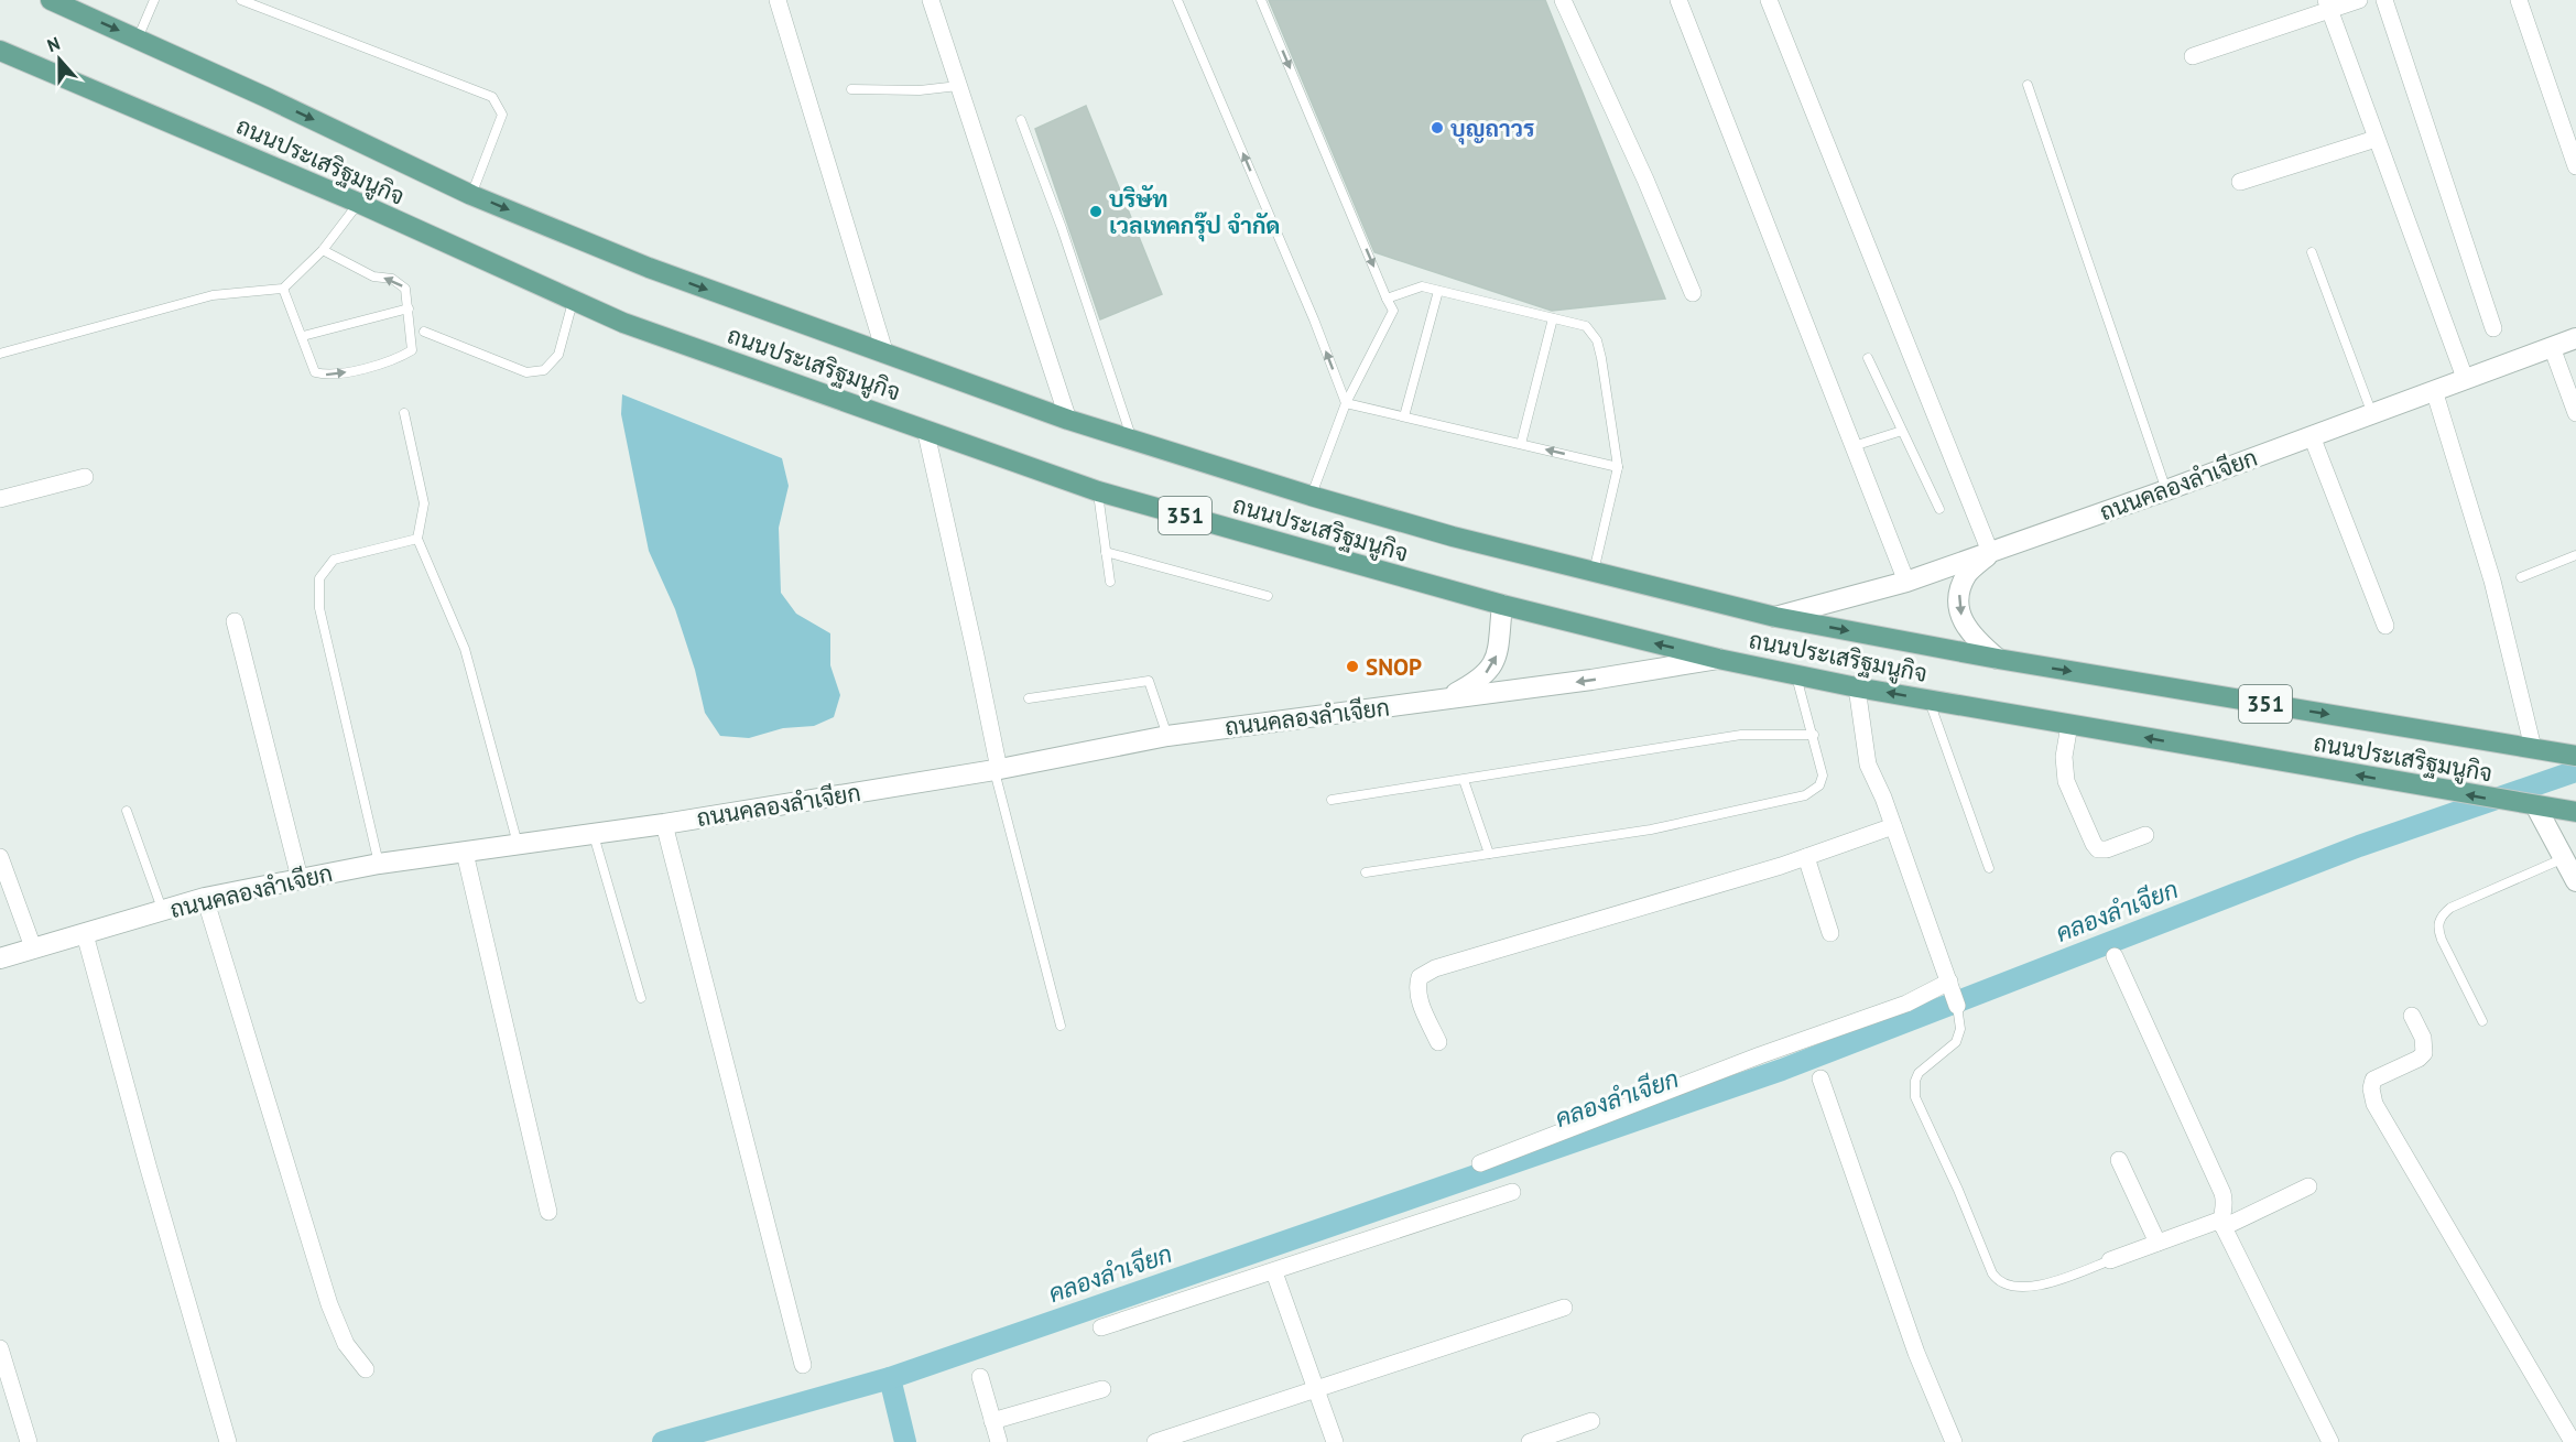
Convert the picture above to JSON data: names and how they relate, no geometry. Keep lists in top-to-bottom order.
{
  "streets": {
    "main road": ["ถนนประเสริฐมนูกิจ", "351"],
    "street": ["ถนนคลองลำเจียก"]
  },
  "crossings": [
    ["ถนนประเสริฐมนูกิจ", "ถนนคลองลำเจียก"]
  ],
  "water": ["คลองลำเจียก"],
  "places": ["บุญถาวร", "บริษัท เวลเทคกรุ๊ป จำกัด", "SNOP"],
  "north": "top"
}
